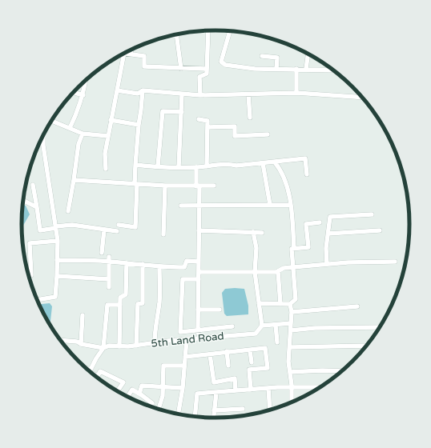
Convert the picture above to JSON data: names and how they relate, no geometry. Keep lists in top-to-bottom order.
{
  "streets": {
    "street": ["5th Land Road"]
  }
}
